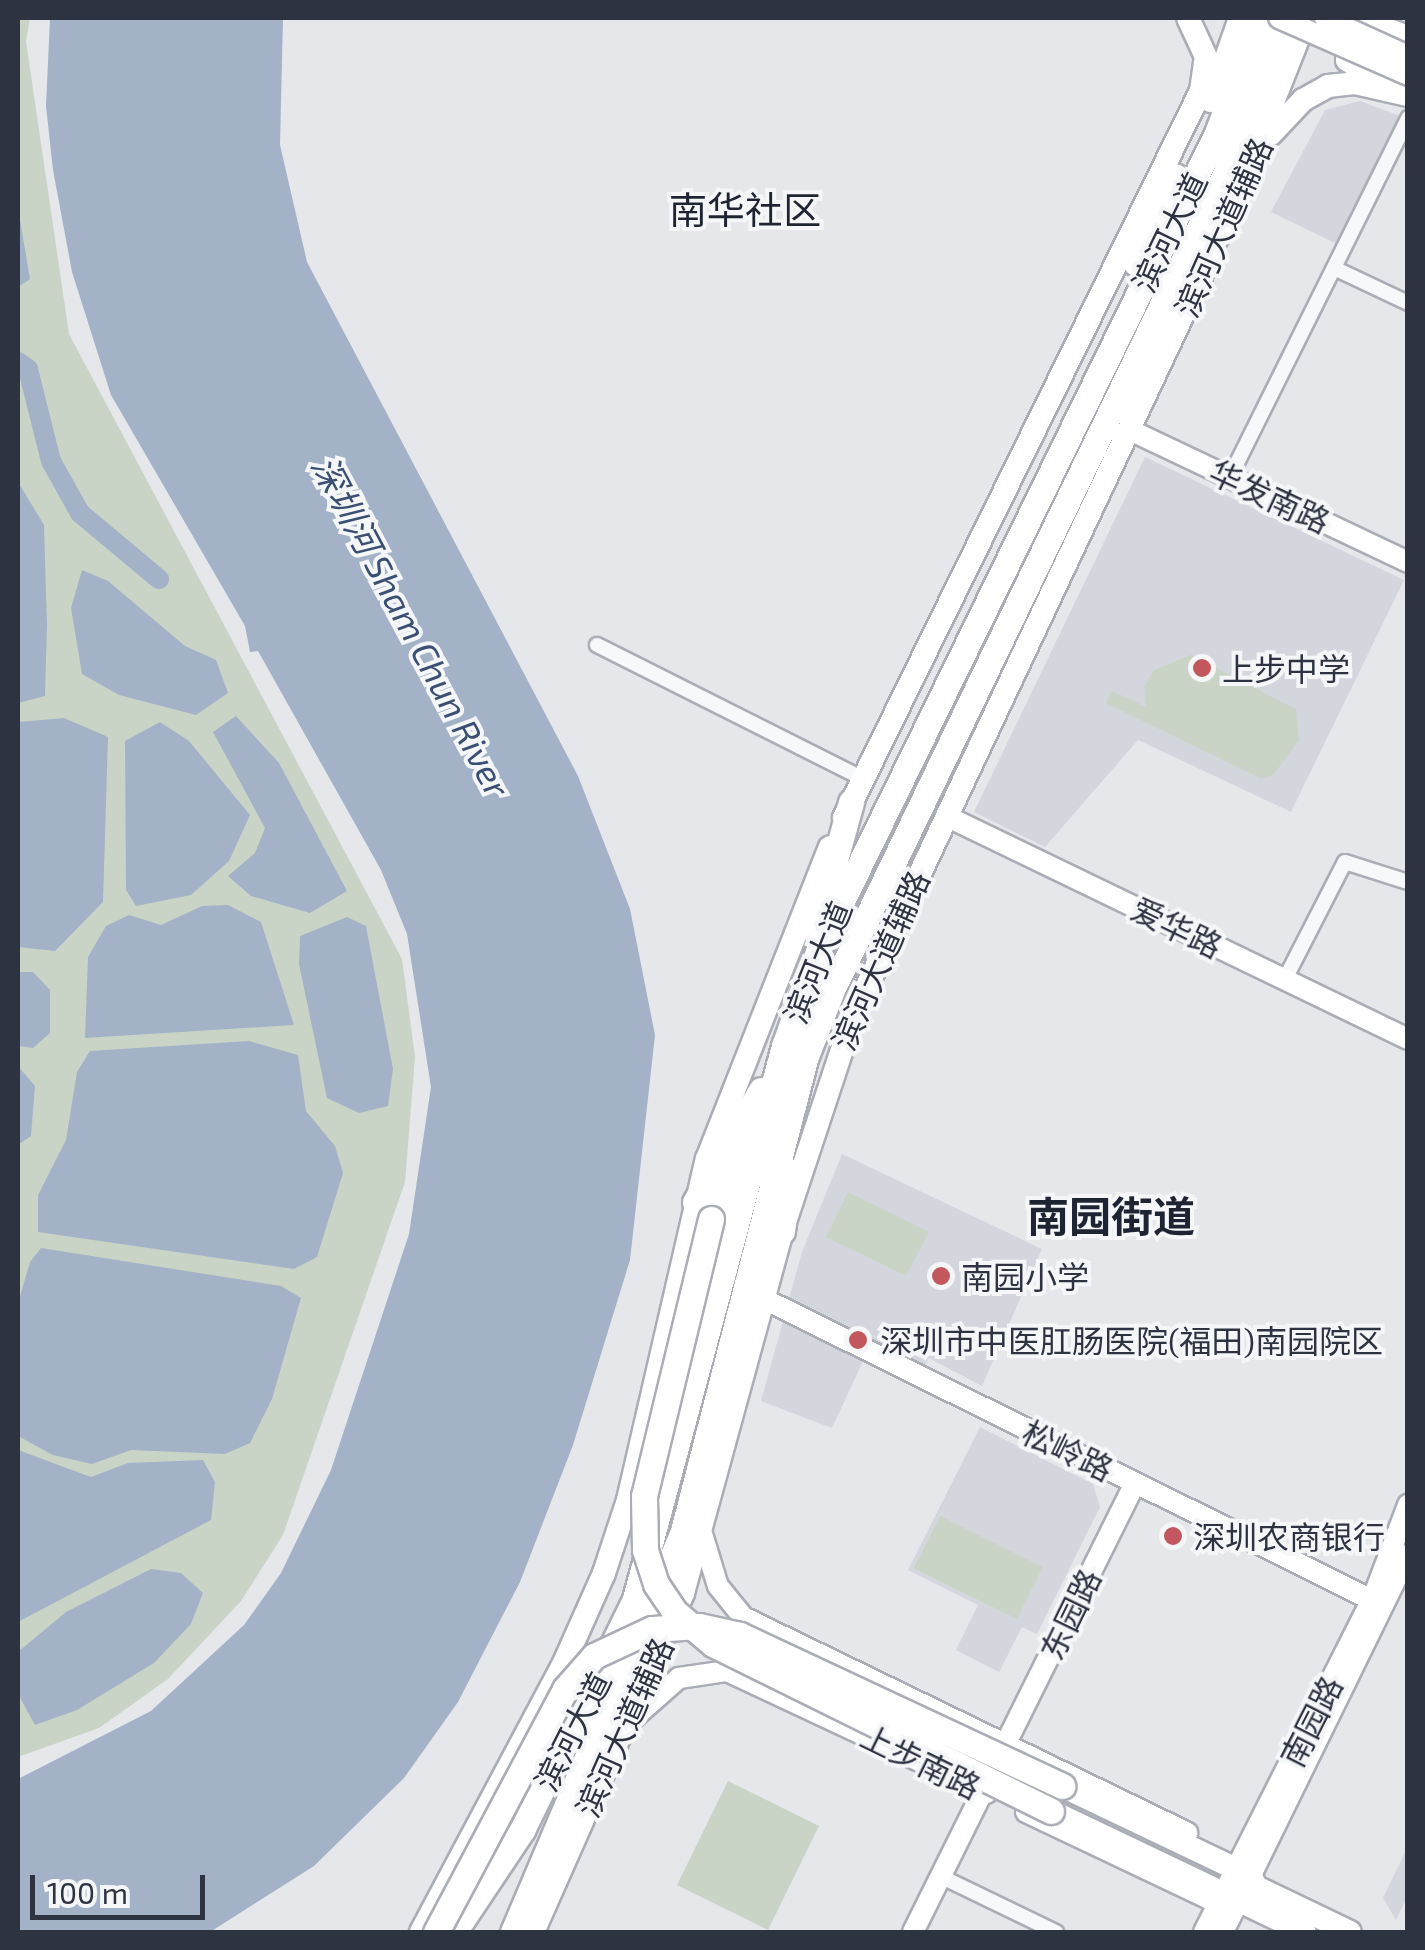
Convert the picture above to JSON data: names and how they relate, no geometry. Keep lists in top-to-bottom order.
{
  "streets": {
    "highway": ["滨河大道"],
    "main road": [
      "滨河大道辅路",
      "华发南路",
      "爱华路",
      "松岭路",
      "东园路",
      "南园路",
      "上步南路"
    ]
  },
  "crossings": [
    ["滨河大道辅路", "华发南路"],
    ["滨河大道辅路", "爱华路"],
    ["滨河大道辅路", "松岭路"],
    ["滨河大道辅路", "上步南路"],
    ["松岭路", "东园路"],
    ["松岭路", "南园路"],
    ["东园路", "上步南路"],
    ["南园路", "上步南路"]
  ],
  "districts": ["南华社区", "南园街道"],
  "water": ["深圳河 Sham Chun River"],
  "places": [
    "上步中学",
    "南园小学",
    "深圳市中医肛肠医院(福田)南园院区",
    "深圳农商银行"
  ],
  "scale_bar": "100 m"
}
